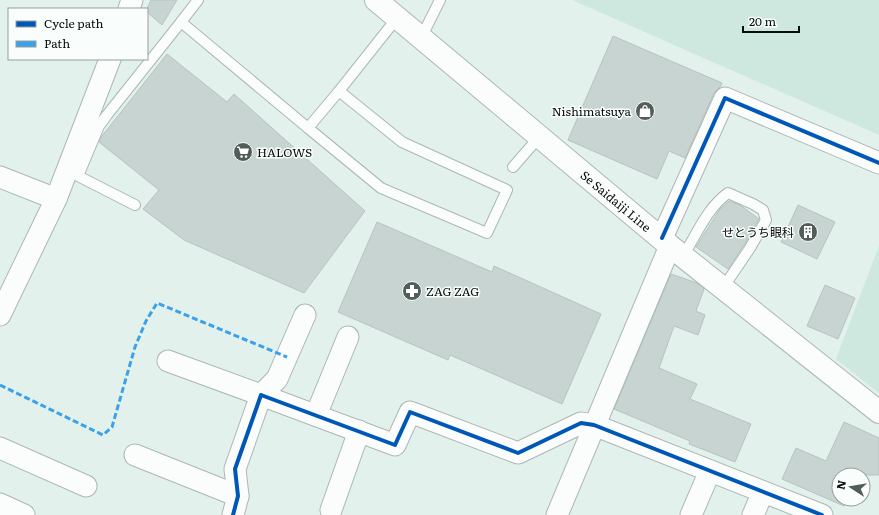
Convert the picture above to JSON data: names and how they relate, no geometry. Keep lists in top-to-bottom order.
{
  "streets": {
    "main road": ["Se Saidaiji Line"]
  },
  "places": {
    "shop": ["Nishimatsuya"],
    "supermarket": ["HALOWS"],
    "building": ["せとうち眼科"],
    "pharmacy": ["ZAG ZAG"]
  },
  "legend": ["Cycle path", "Path"],
  "scale_bar": "20 m",
  "north": "left"
}
